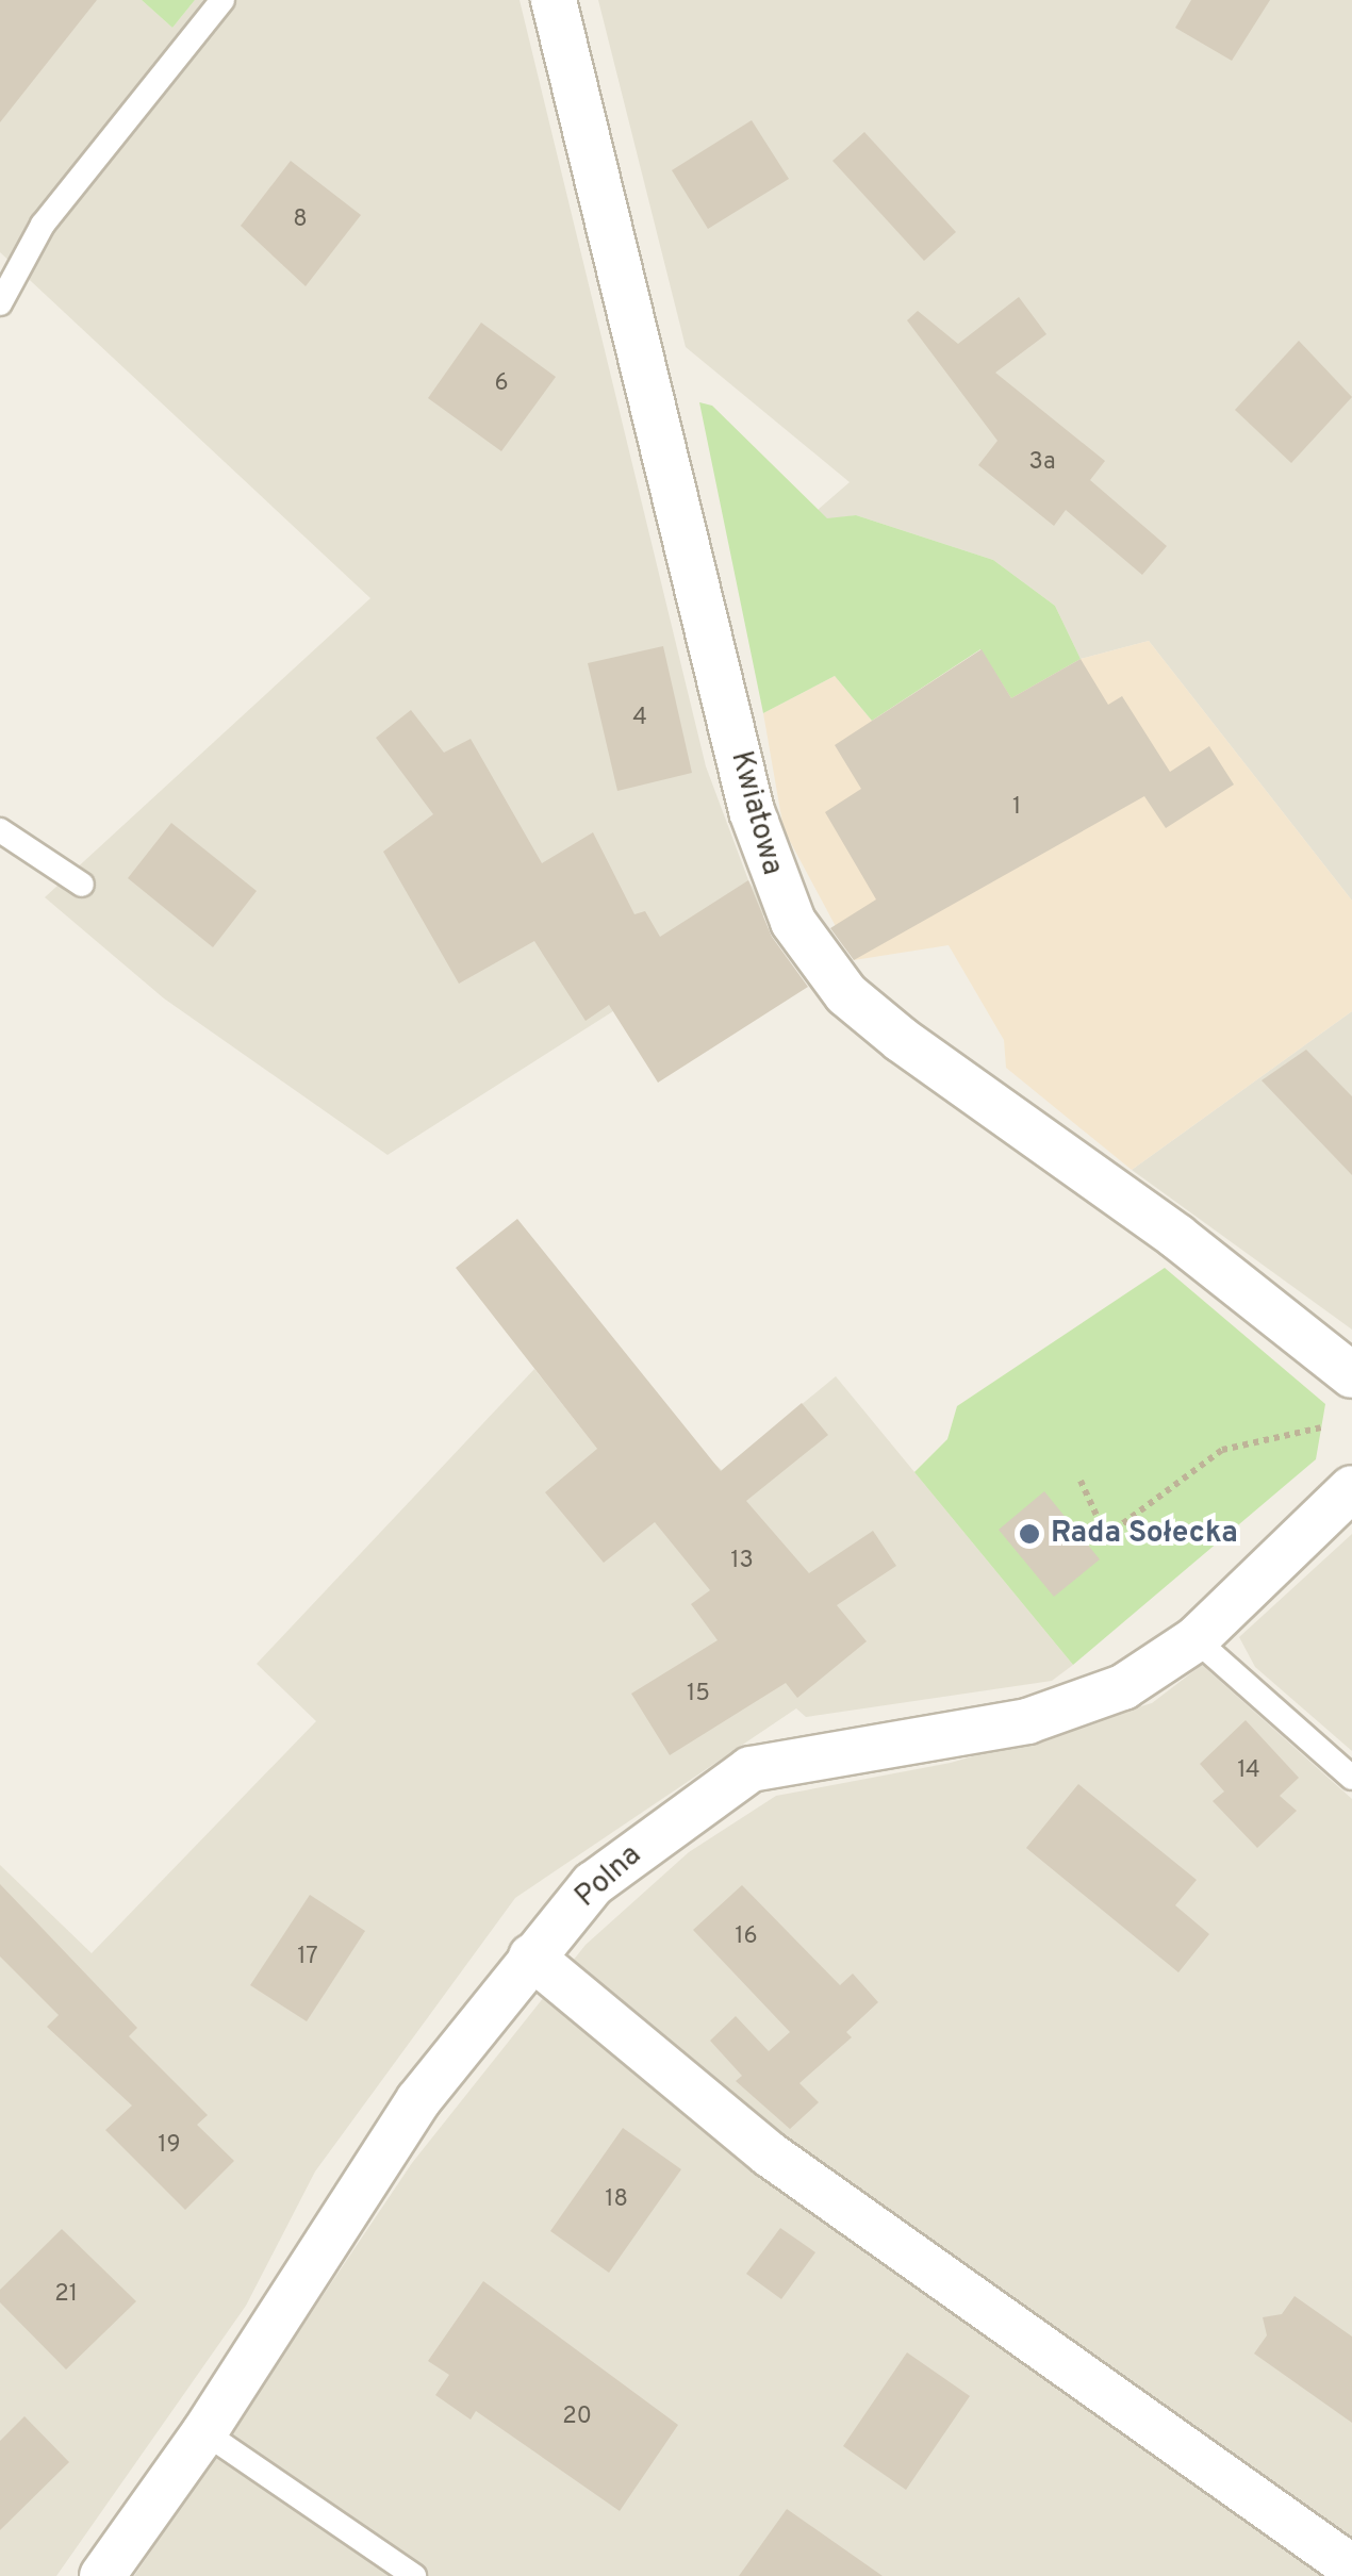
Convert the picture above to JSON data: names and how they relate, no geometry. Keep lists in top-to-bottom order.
{
  "streets": {
    "street": ["Kwiatowa", "Polna"]
  },
  "places": ["Rada Sołecka"],
  "house_numbers": [
    "8",
    "6",
    "3a",
    "4",
    "1",
    "13",
    "15",
    "14",
    "16",
    "17",
    "19",
    "18",
    "21",
    "20"
  ]
}
